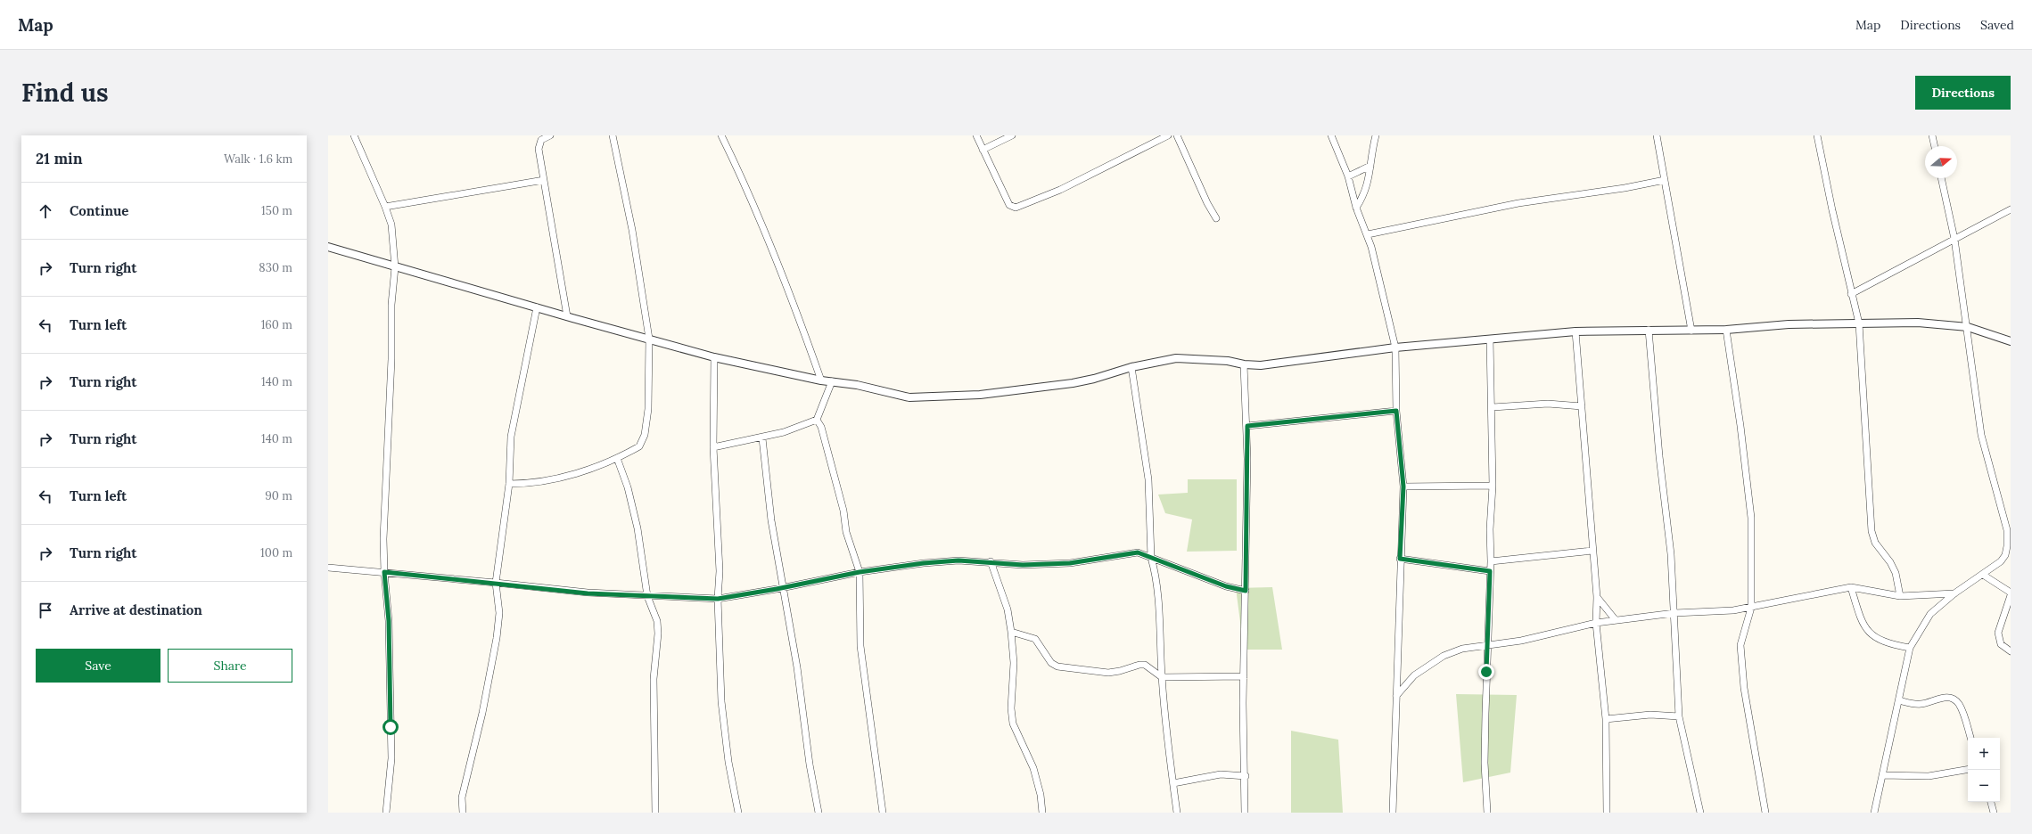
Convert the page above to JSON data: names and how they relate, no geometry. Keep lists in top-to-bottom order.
{
  "north": "right",
  "page": {
    "header": "Map",
    "nav": ["Map", "Directions", "Saved"],
    "buttons": [
      "Directions",
      ["Save", "Share"]
    ],
    "title": "Find us",
    "heading": ["21 min", "Walk · 1.6 km"],
    "list": [
      ["Continue", "150 m"],
      ["Turn right", "830 m"],
      ["Turn left", "160 m"],
      ["Turn right", "140 m"],
      ["Turn right", "140 m"],
      ["Turn left", "90 m"],
      ["Turn right", "100 m"],
      "Arrive at destination"
    ],
    "map_buttons": ["+", "−"]
  }
}
